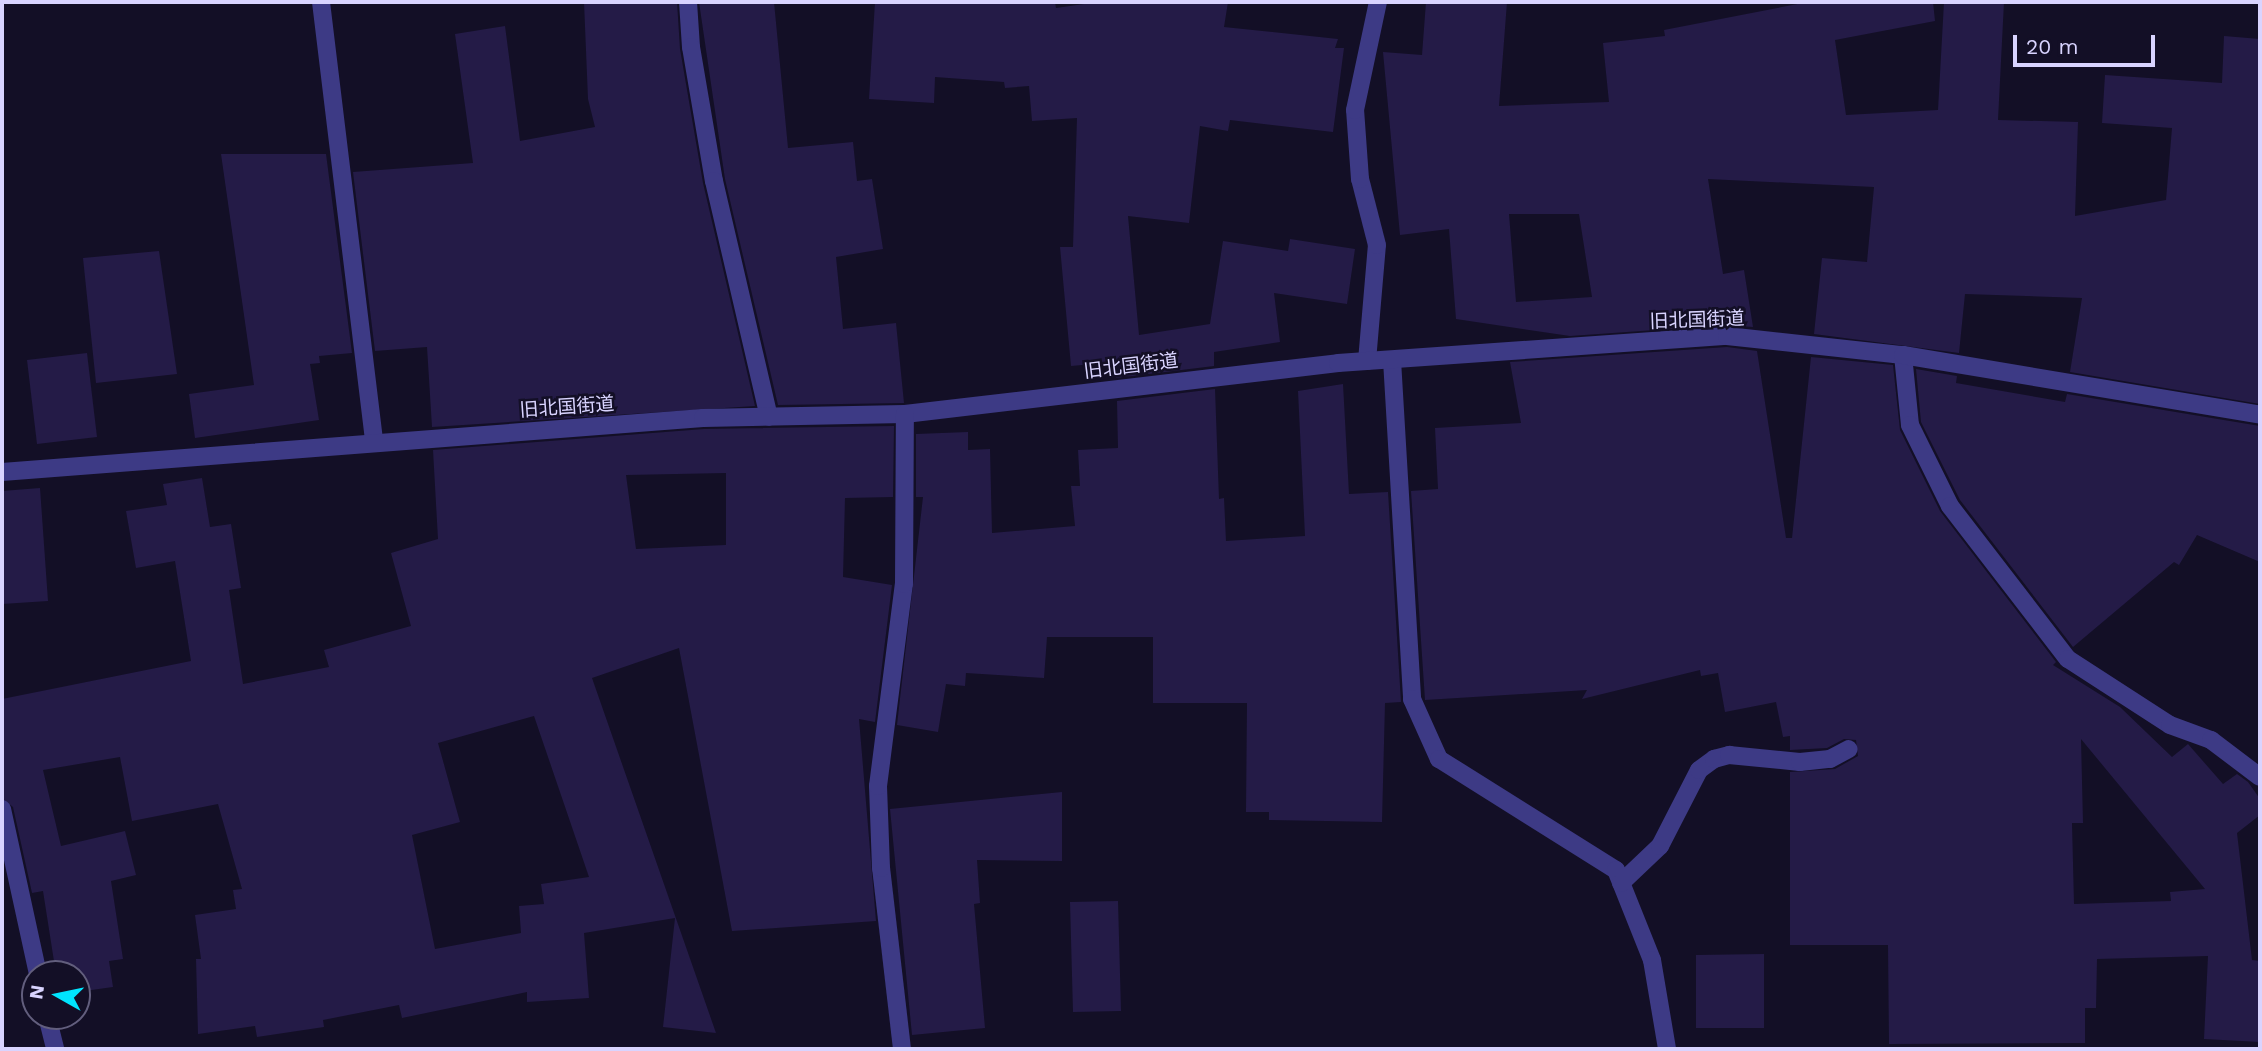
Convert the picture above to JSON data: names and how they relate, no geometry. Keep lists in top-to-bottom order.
{
  "streets": {
    "street": ["旧北国街道"]
  },
  "scale_bar": "20 m",
  "north": "left"
}
